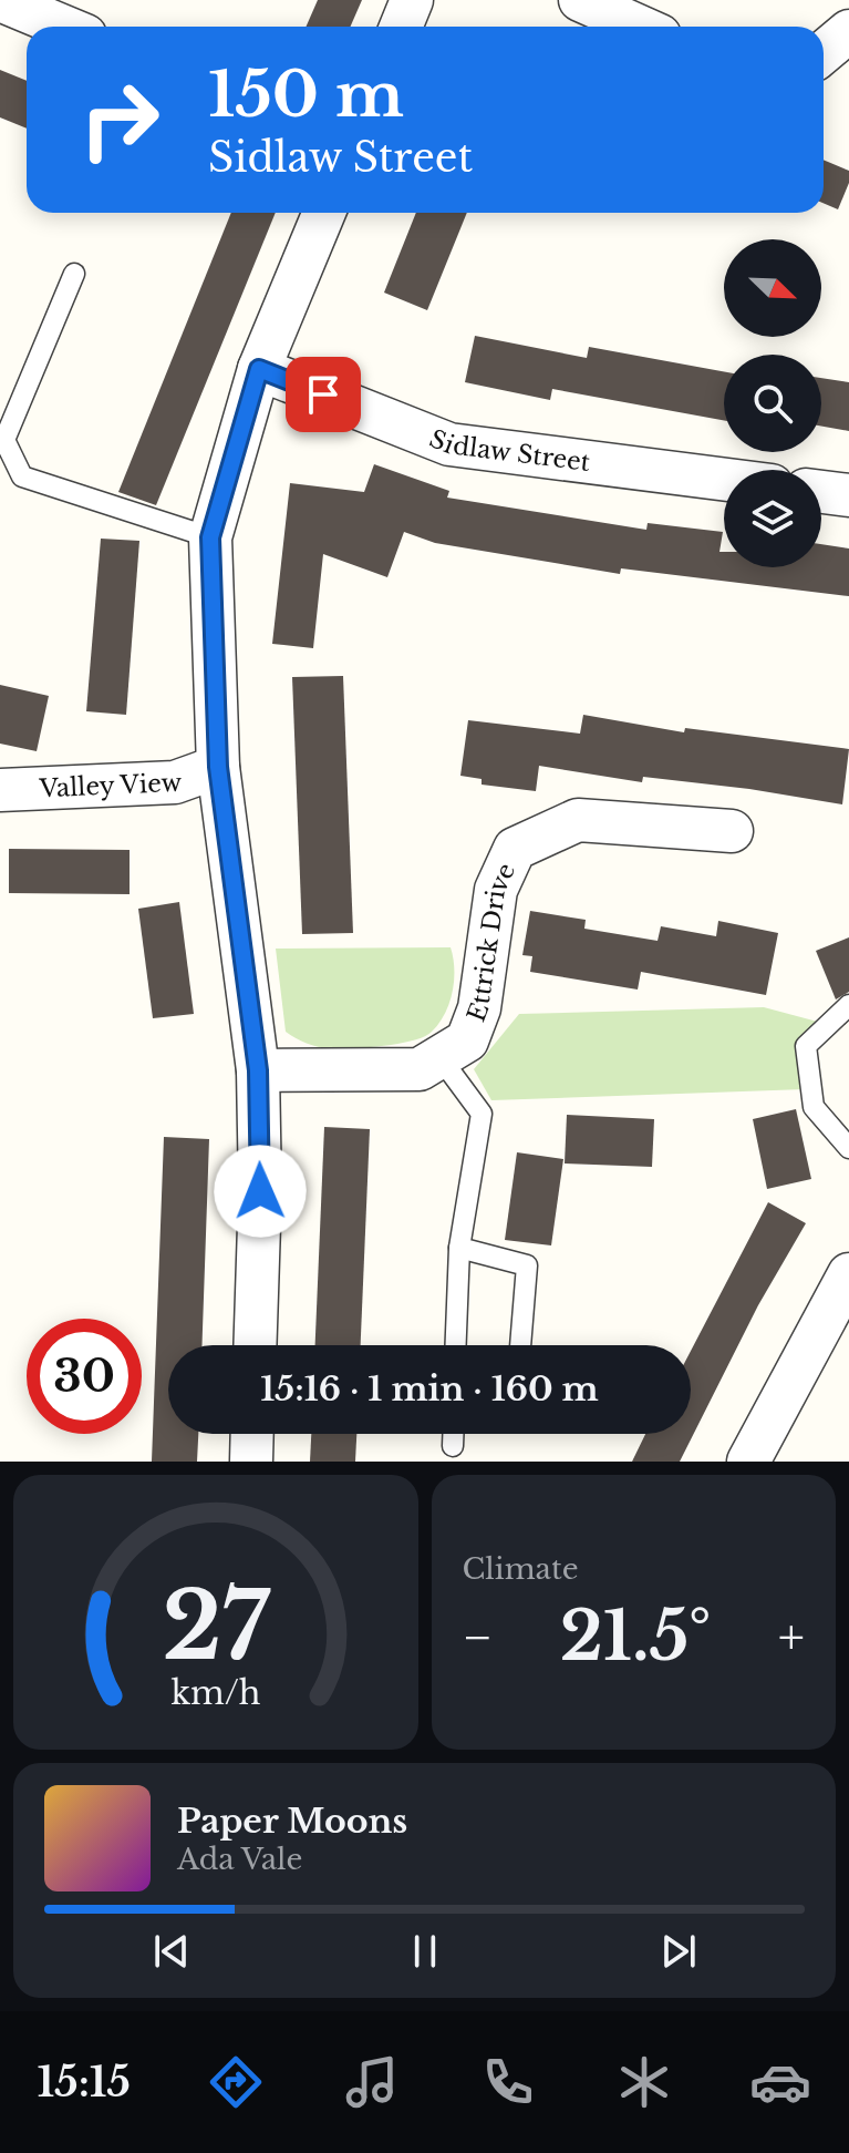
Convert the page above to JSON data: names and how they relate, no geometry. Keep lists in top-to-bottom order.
{
  "streets": {
    "street": ["Sidlaw Street", "Valley View", "Ettrick Drive"]
  },
  "north": "bottom right",
  "page": {
    "turn": ["150 m", "Sidlaw Street"],
    "limit": "30",
    "trip": "15:16 · 1 min · 160 m",
    "tile": "Climate",
    "heat": ["−", "21.5°", "+"],
    "song": ["Paper Moons", "Ada Vale"],
    "tabs": "15:15",
    "gauge": ["27", "km/h"]
  }
}
